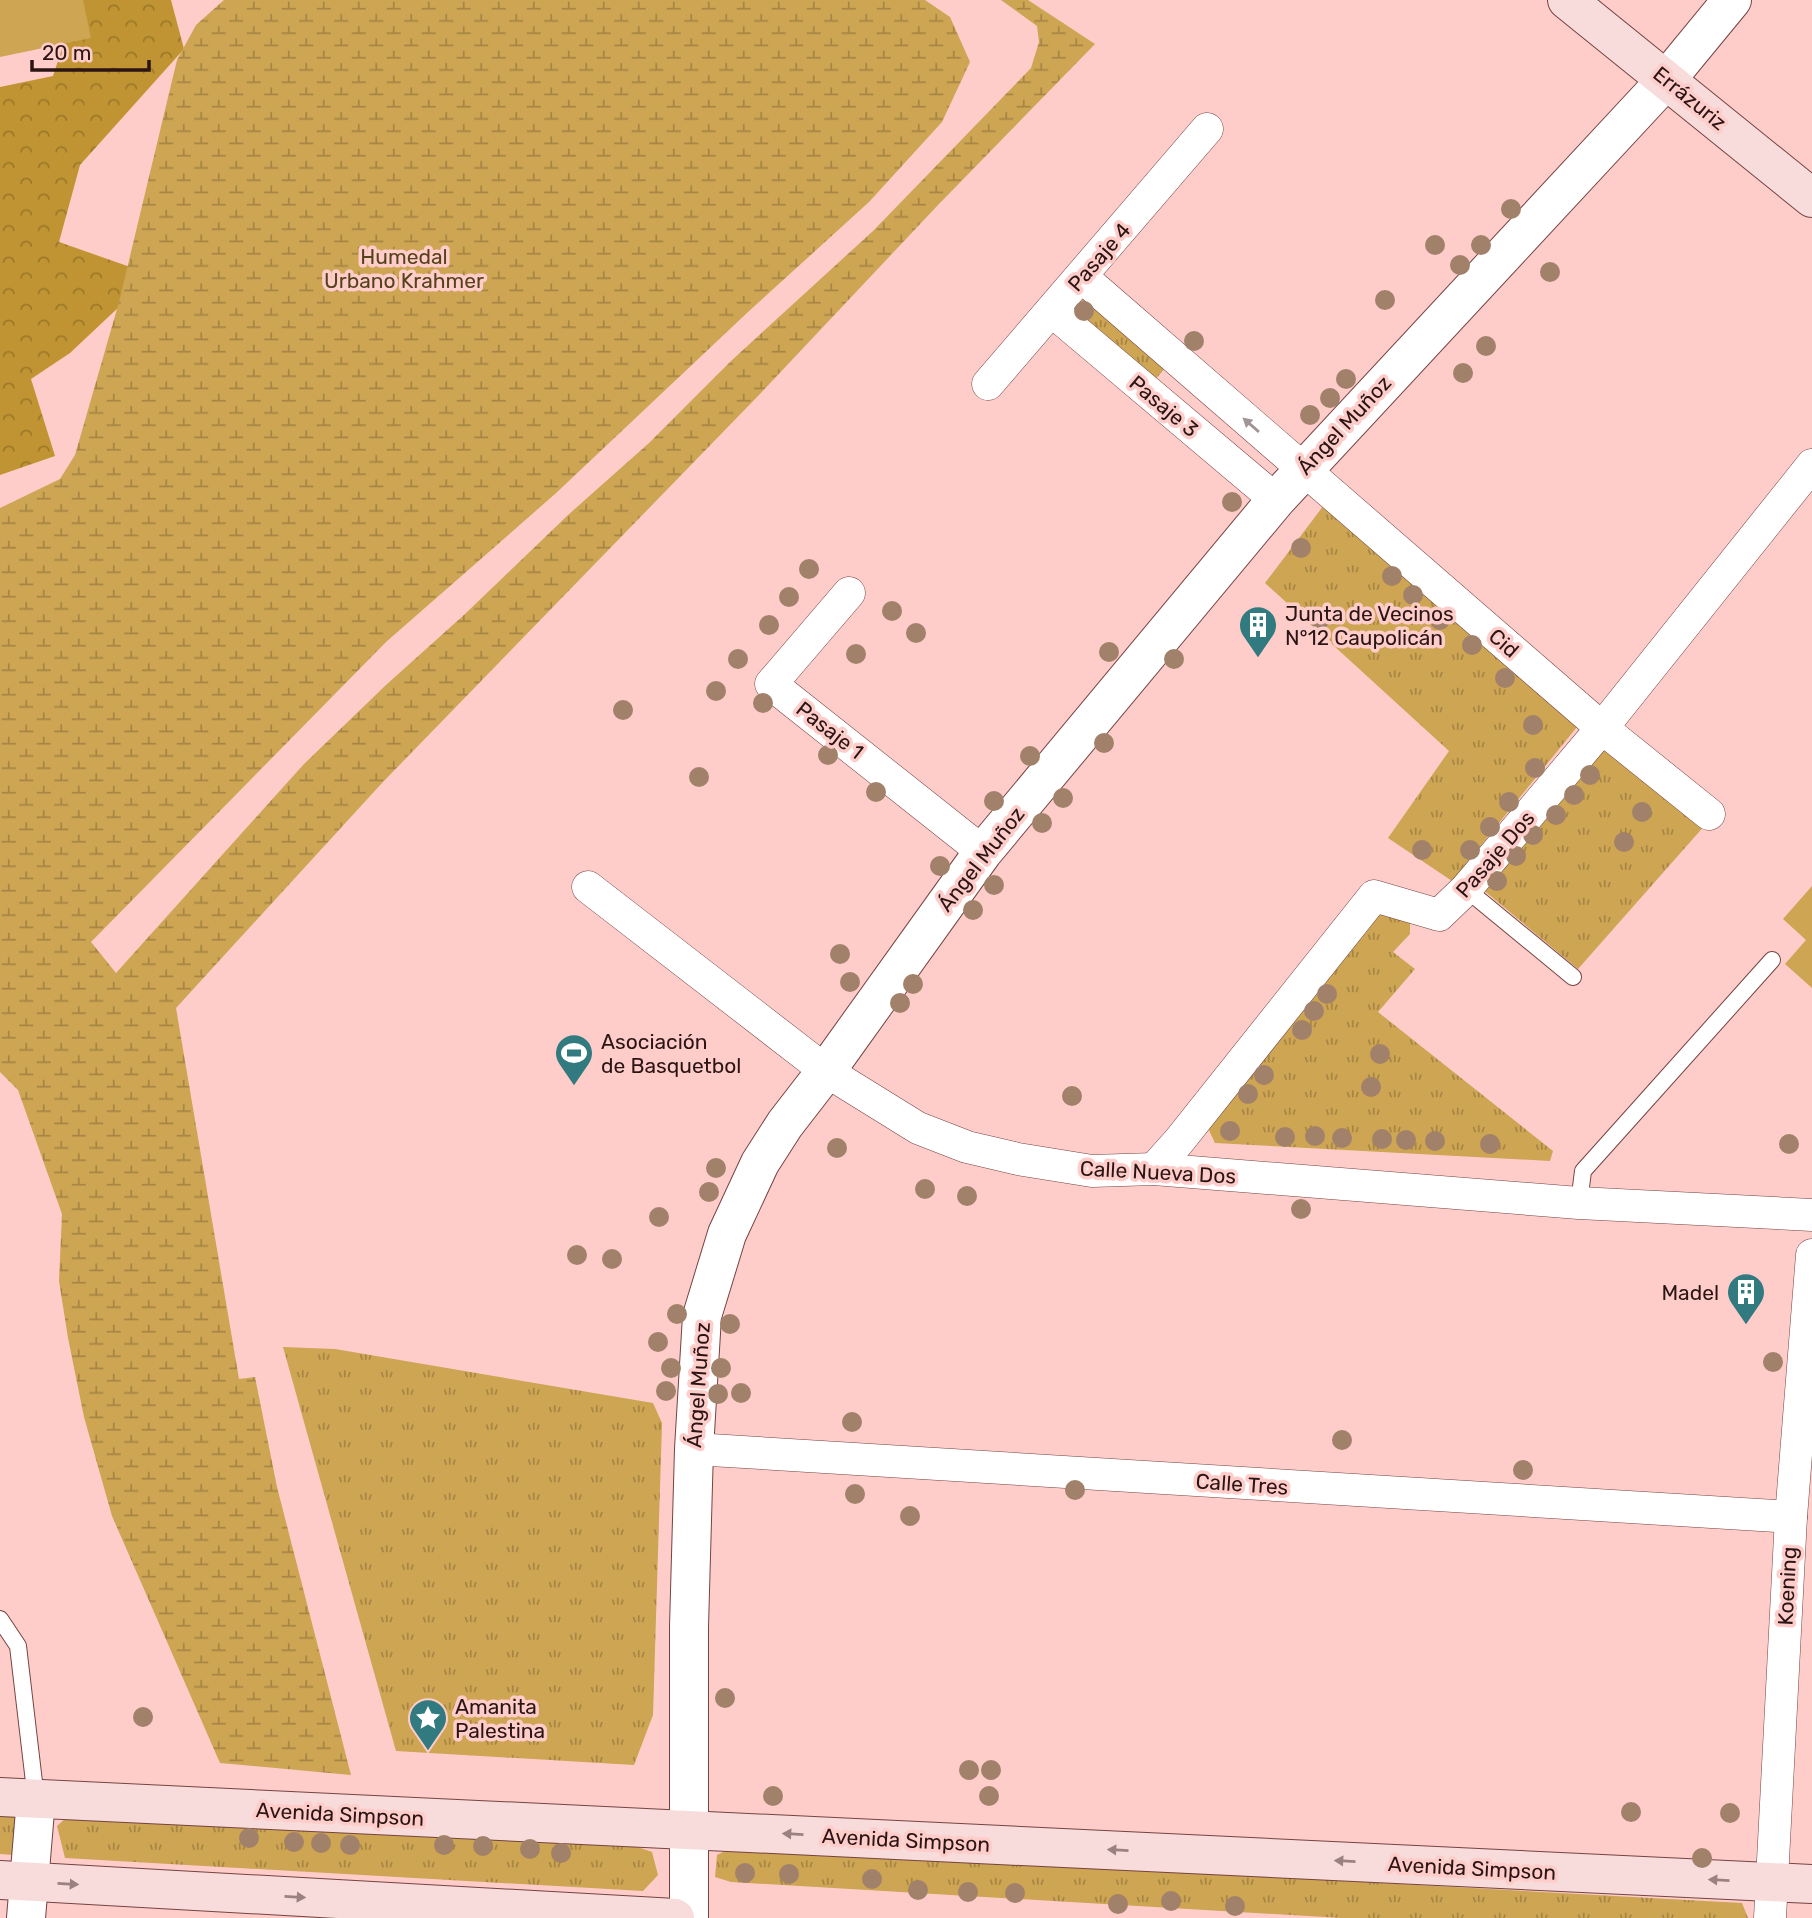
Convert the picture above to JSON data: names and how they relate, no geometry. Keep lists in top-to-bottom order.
{
  "streets": {
    "main road": ["Errázuriz", "Avenida Simpson"],
    "street": [
      "Pasaje 4",
      "Pasaje 3",
      "Ángel Muñoz",
      "Cid",
      "Pasaje 1",
      "Pasaje Dos",
      "Calle Nueva Dos",
      "Calle Tres",
      "Koening"
    ]
  },
  "crossings": [
    ["Errázuriz", "Ángel Muñoz"],
    ["Pasaje 4", "Pasaje 3"],
    ["Pasaje 3", "Ángel Muñoz"],
    ["Pasaje 3", "Cid"],
    ["Ángel Muñoz", "Cid"],
    ["Ángel Muñoz", "Pasaje 1"],
    ["Ángel Muñoz", "Calle Nueva Dos"],
    ["Ángel Muñoz", "Calle Tres"],
    ["Ángel Muñoz", "Avenida Simpson"],
    ["Cid", "Pasaje Dos"],
    ["Pasaje Dos", "Calle Nueva Dos"],
    ["Calle Tres", "Koening"],
    ["Koening", "Avenida Simpson"]
  ],
  "one_way": ["Avenida Simpson"],
  "parks": ["Humedal Urbano Krahmer"],
  "places": {
    "building": ["Junta de Vecinos N°12 Caupolicán", "Madel"],
    "sports": ["Asociación de Basquetbol"],
    "place": ["Amanita Palestina"]
  },
  "scale_bar": "20 m"
}
